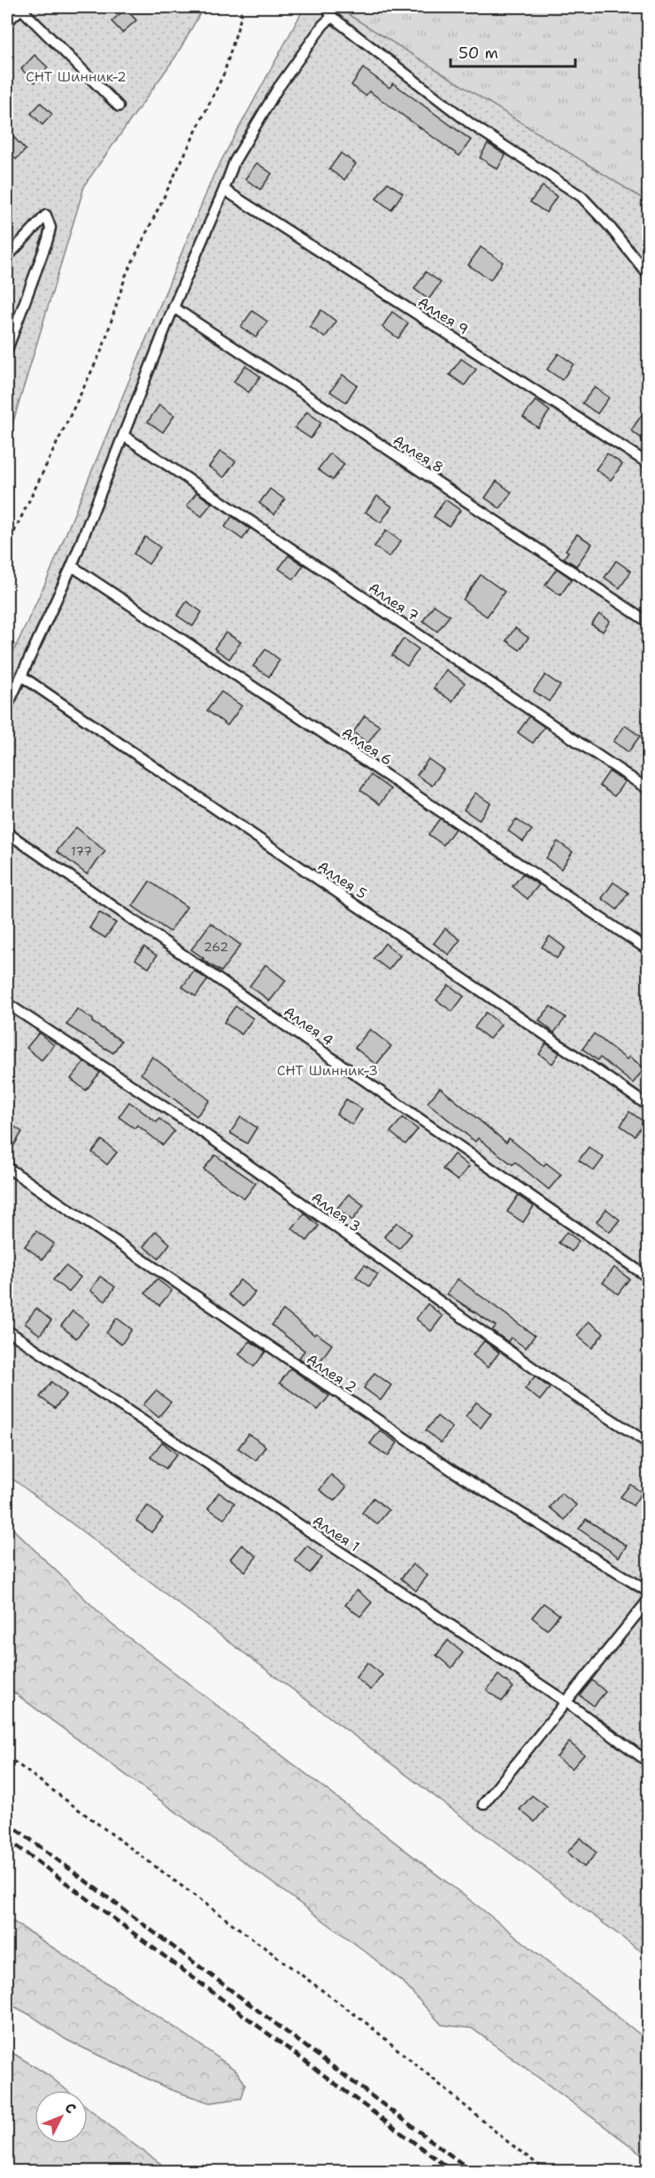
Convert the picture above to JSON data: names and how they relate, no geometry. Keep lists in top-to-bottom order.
{
  "streets": {
    "lane": [
      "Аллея 9",
      "Аллея 8",
      "Аллея 7",
      "Аллея 6",
      "Аллея 5",
      "Аллея 4",
      "Аллея 3",
      "Аллея 2",
      "Аллея 1"
    ]
  },
  "parks": ["СНТ Шинник-2", "СНТ Шинник-3"],
  "house_numbers": ["177", "262"],
  "scale_bar": "50 m",
  "north": "top right"
}
